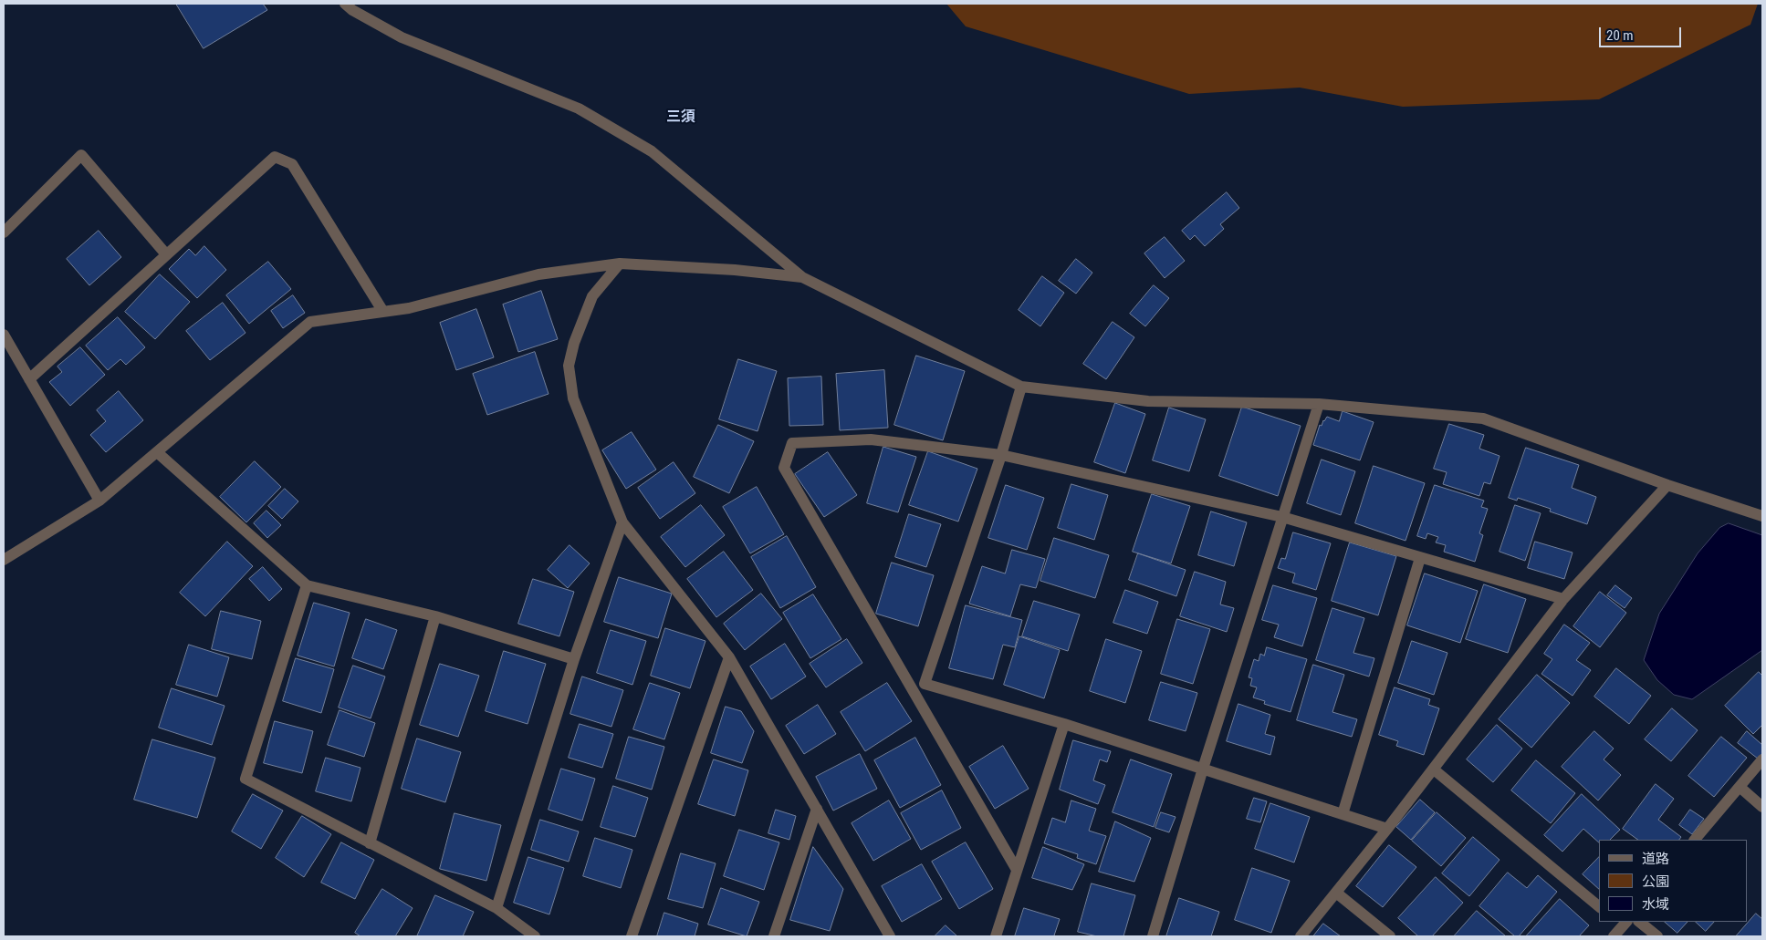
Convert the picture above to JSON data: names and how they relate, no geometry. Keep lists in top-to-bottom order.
{
  "districts": ["三須"],
  "legend": ["道路", "公園", "水域"],
  "scale_bar": "20 m"
}
